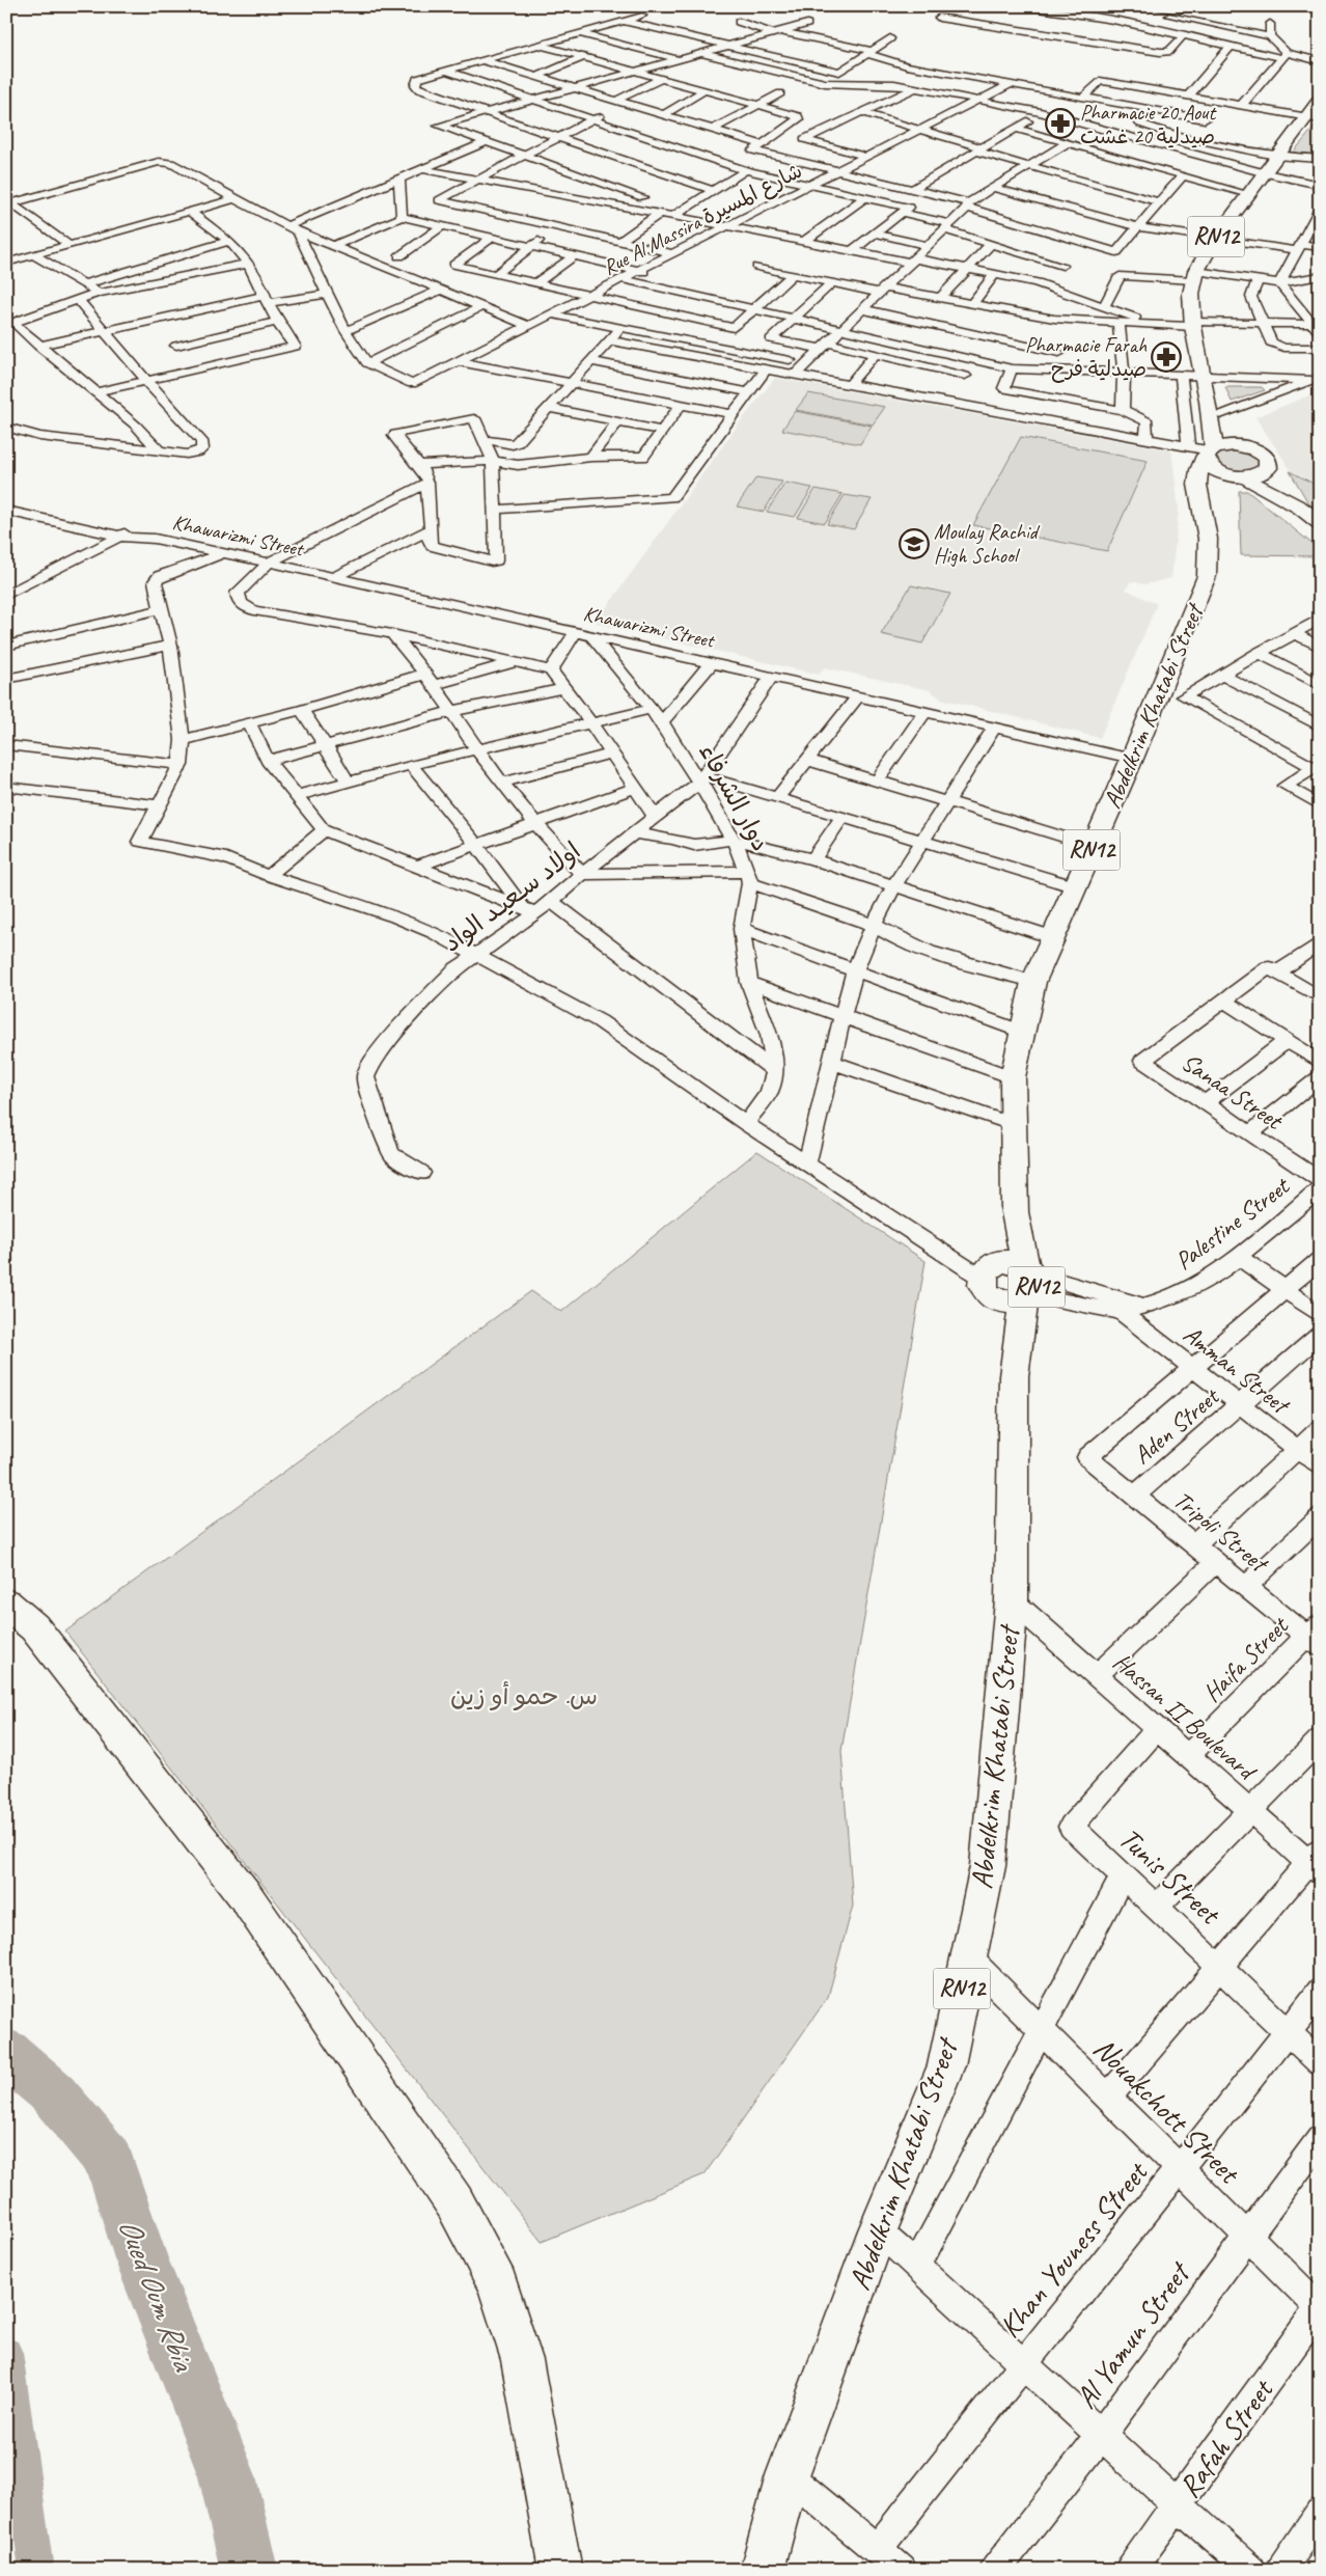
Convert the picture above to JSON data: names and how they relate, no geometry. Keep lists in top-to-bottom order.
{
  "streets": {
    "main road": ["RN12", "Abdelkrim Khatabi Street"],
    "street": [
      "Rue Al Massira شارع المسيرة",
      "Khawarizmi Street",
      "دوار الشرفاء",
      "اولاد سـعيـد الواد",
      "Sanaa Street",
      "Palestine Street",
      "Amman Street",
      "Aden Street",
      "Tripoli Street",
      "Haifa Street",
      "Hassan II Boulevard",
      "Tunis Street",
      "Nouakchott Street",
      "Khan Youness Street",
      "Al Yamun Street",
      "Rafah Street"
    ]
  },
  "crossings": [
    ["RN12", "Abdelkrim Khatabi Street"],
    ["RN12", "Palestine Street"],
    ["Khawarizmi Street", "Abdelkrim Khatabi Street"],
    ["Khawarizmi Street", "دوار الشرفاء"],
    ["Khawarizmi Street", "اولاد سـعيـد الواد"],
    ["Abdelkrim Khatabi Street", "Palestine Street"],
    ["Abdelkrim Khatabi Street", "Hassan II Boulevard"],
    ["Abdelkrim Khatabi Street", "Nouakchott Street"],
    ["دوار الشرفاء", "اولاد سـعيـد الواد"],
    ["Palestine Street", "Amman Street"],
    ["Amman Street", "Aden Street"],
    ["Amman Street", "Tripoli Street"],
    ["Aden Street", "Tripoli Street"],
    ["Tripoli Street", "Haifa Street"],
    ["Haifa Street", "Hassan II Boulevard"],
    ["Hassan II Boulevard", "Tunis Street"],
    ["Tunis Street", "Khan Youness Street"],
    ["Nouakchott Street", "Khan Youness Street"],
    ["Nouakchott Street", "Al Yamun Street"],
    ["Nouakchott Street", "Rafah Street"]
  ],
  "water": ["Oued Oum Rbia"],
  "parks": ["س. حمو أو زين"],
  "places": {
    "pharmacy": ["Pharmacie 20 Aout صيدلية 20 غشت", "Pharmacie Farah صيدلية فرح"],
    "school or university": ["Moulay Rachid High School"]
  }
}
